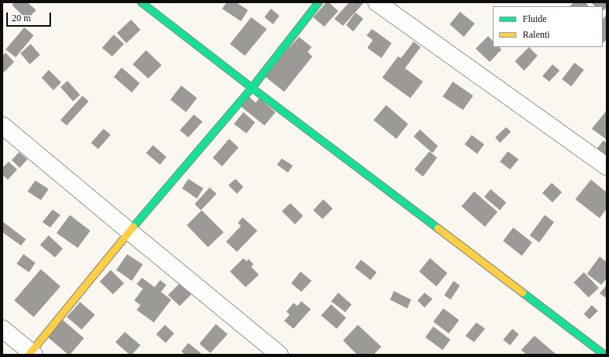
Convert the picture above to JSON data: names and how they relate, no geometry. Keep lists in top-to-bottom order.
{
  "legend": ["Fluide", "Ralenti"],
  "scale_bar": "20 m"
}
